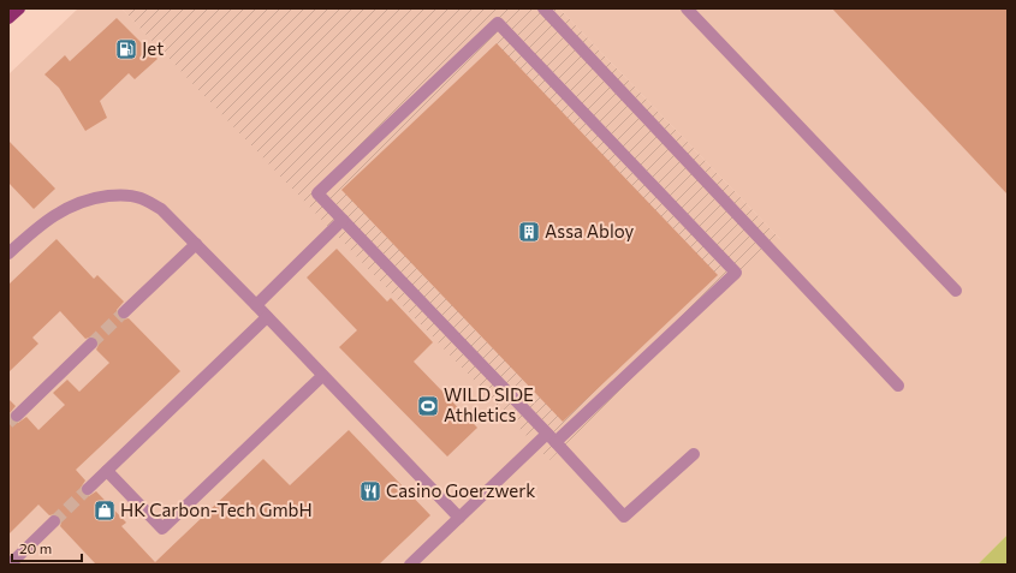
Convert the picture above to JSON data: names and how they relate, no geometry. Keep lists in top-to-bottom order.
{
  "places": {
    "fuel station": ["Jet"],
    "building": ["Assa Abloy"],
    "sports": ["WILD SIDE Athletics"],
    "restaurant": ["Casino Goerzwerk"],
    "shop": ["HK Carbon-Tech GmbH"]
  },
  "scale_bar": "20 m"
}
